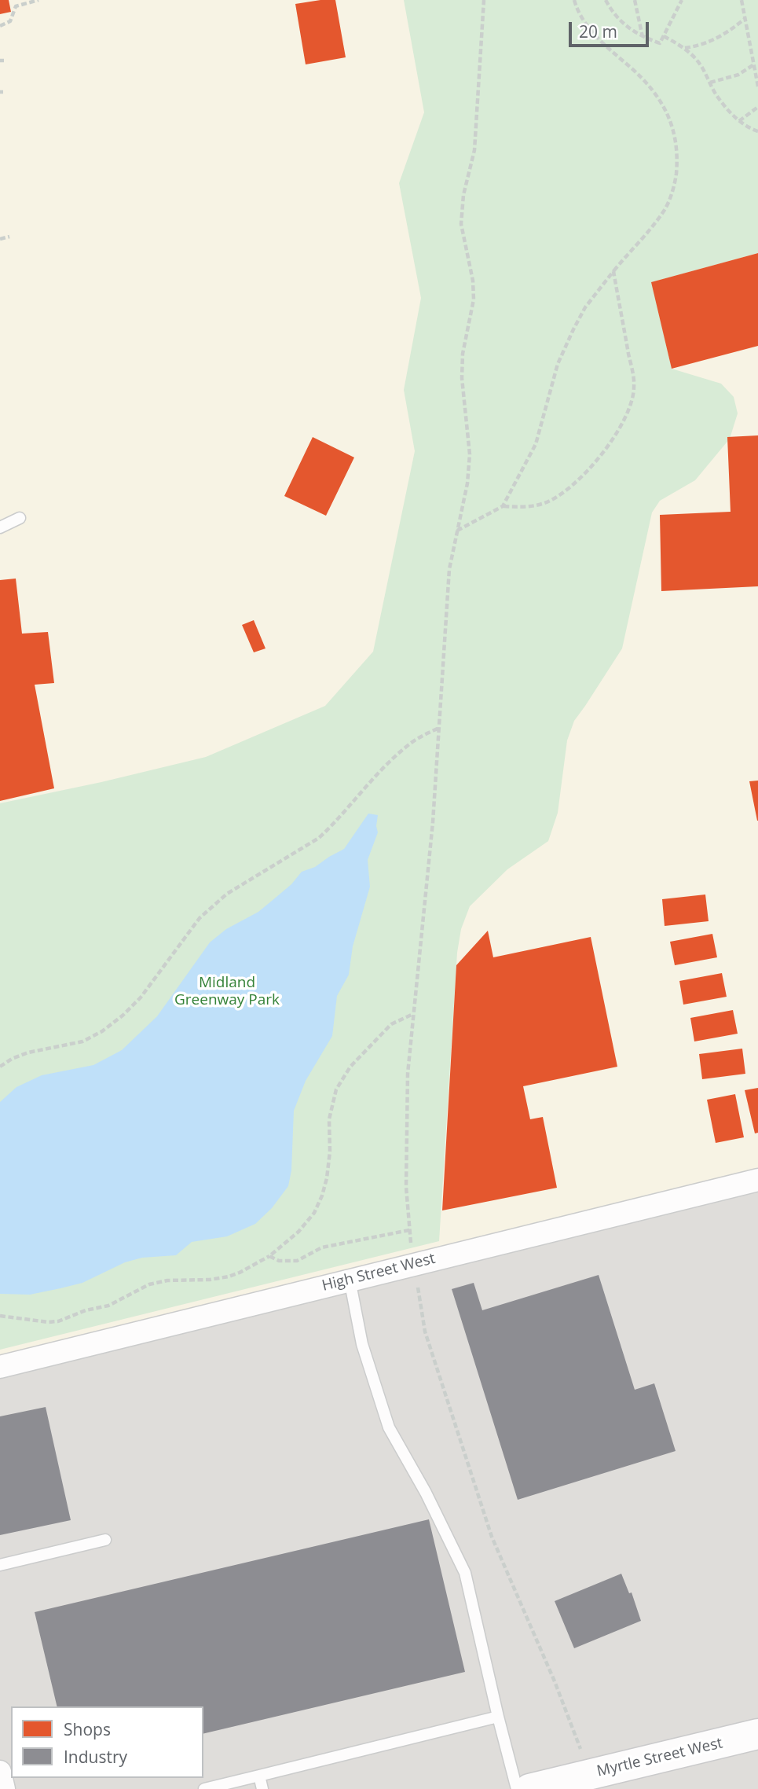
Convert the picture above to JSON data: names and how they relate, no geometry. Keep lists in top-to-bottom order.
{
  "streets": {
    "main road": ["Myrtle Street West"],
    "street": ["High Street West"]
  },
  "parks": ["Midland Greenway Park"],
  "legend": ["Shops", "Industry"],
  "scale_bar": "20 m"
}
